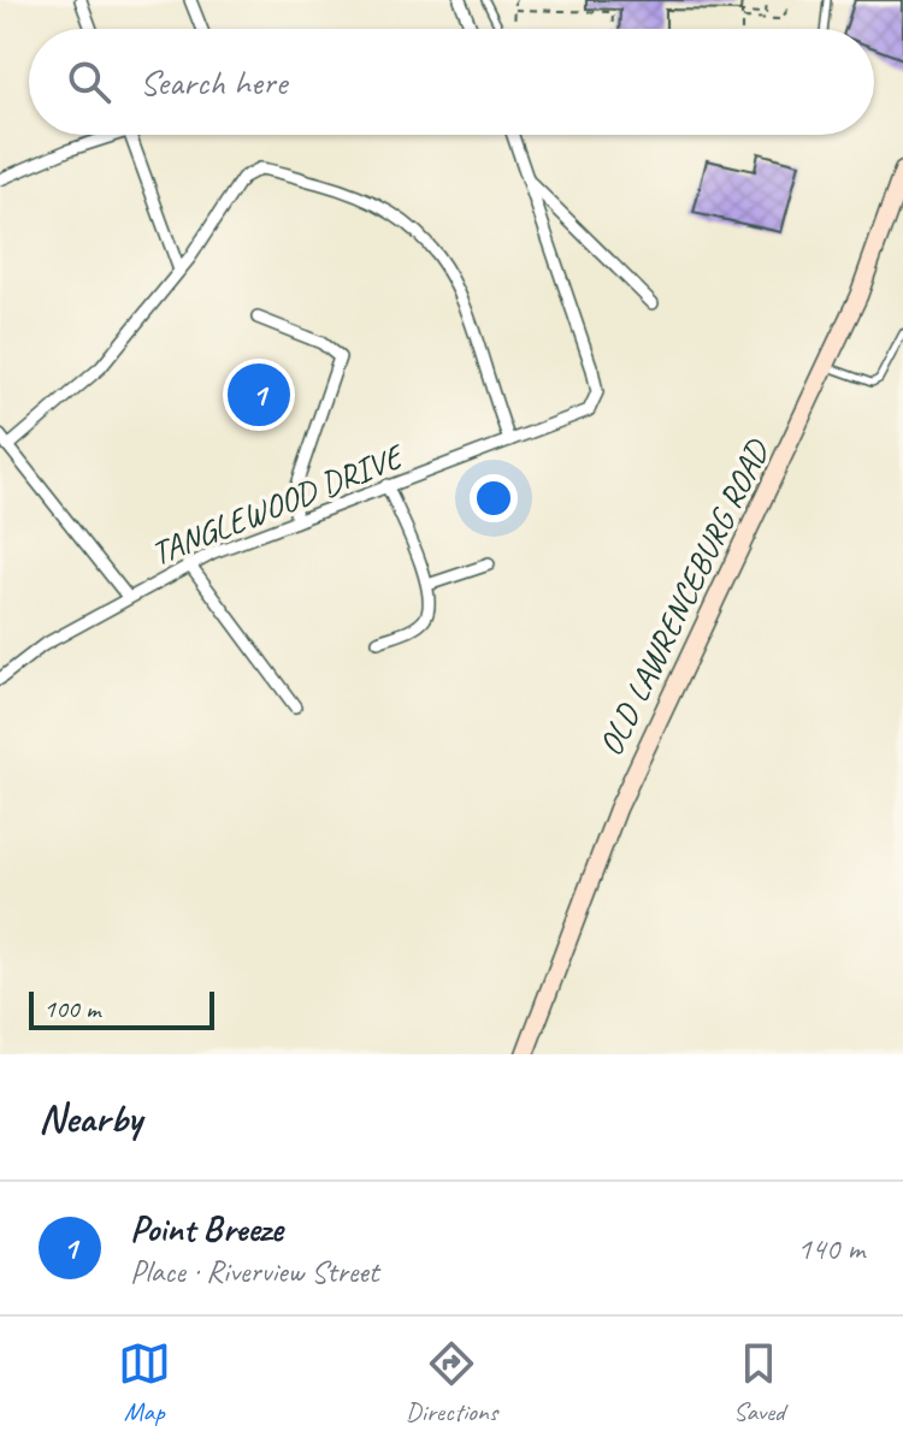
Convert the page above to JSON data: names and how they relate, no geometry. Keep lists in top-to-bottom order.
{
  "streets": {
    "main road": ["OLD LAWRENCEBURG ROAD"],
    "street": ["TANGLEWOOD DRIVE"]
  },
  "scale_bar": "100 m",
  "page": {
    "search": "Search here",
    "pins": "1",
    "scale": "100 m",
    "heading": "Nearby",
    "list": [
      {
        "mark": "1",
        "name": "Point Breeze",
        "note": "Place · Riverview Street",
        "value": "140 m"
      }
    ],
    "nav": ["Map", "Directions", "Saved"]
  }
}
